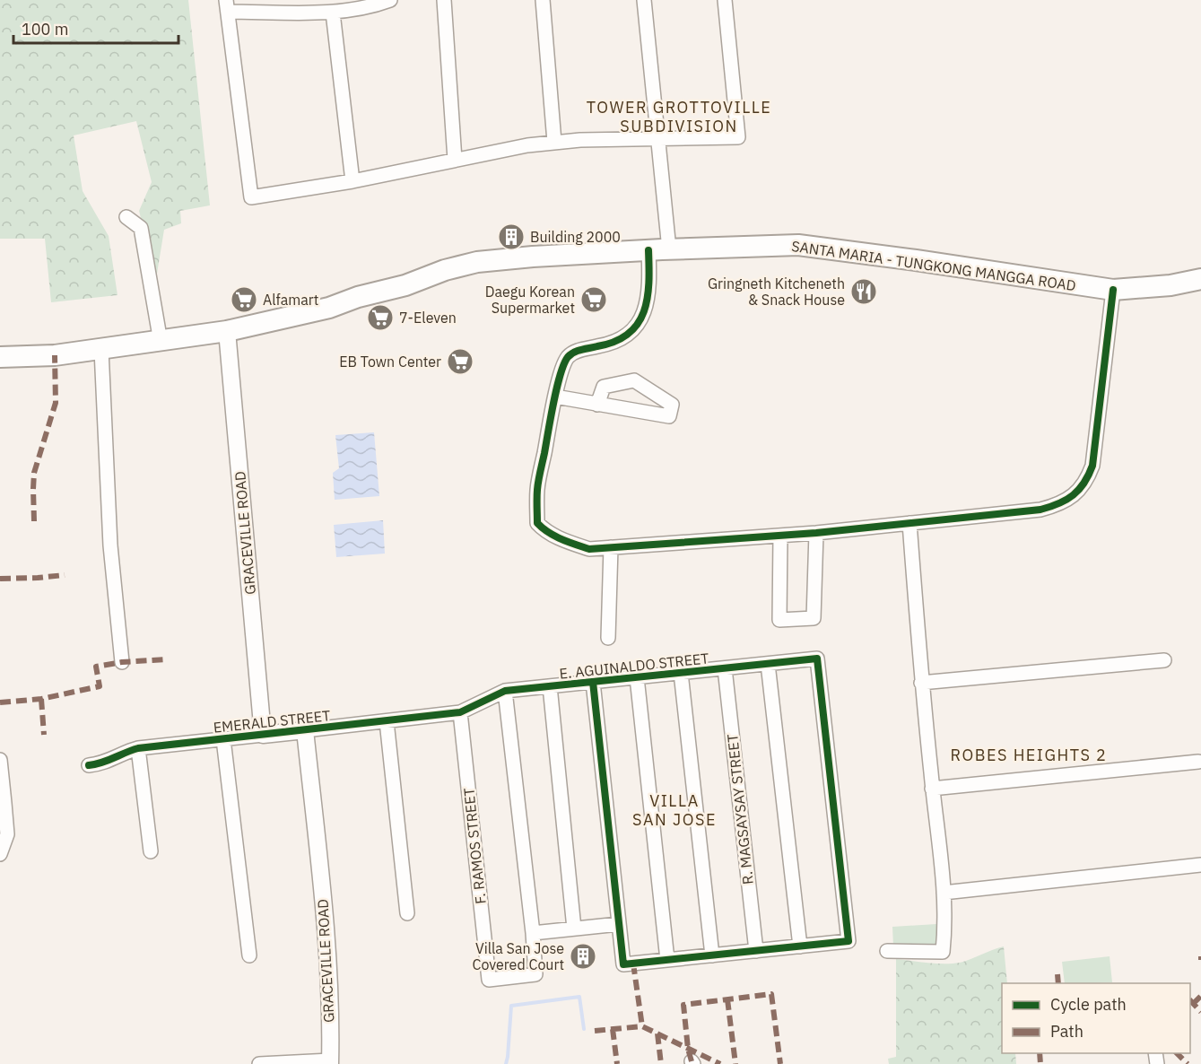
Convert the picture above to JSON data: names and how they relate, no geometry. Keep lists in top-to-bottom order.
{
  "streets": {
    "main road": ["SANTA MARIA - TUNGKONG MANGGA ROAD"],
    "street": [
      "GRACEVILLE ROAD",
      "E. AGUINALDO STREET",
      "EMERALD STREET",
      "R. MAGSAYSAY STREET",
      "F. RAMOS STREET"
    ]
  },
  "crossings": [
    ["SANTA MARIA - TUNGKONG MANGGA ROAD", "GRACEVILLE ROAD"],
    ["GRACEVILLE ROAD", "EMERALD STREET"],
    ["E. AGUINALDO STREET", "EMERALD STREET"],
    ["E. AGUINALDO STREET", "R. MAGSAYSAY STREET"],
    ["E. AGUINALDO STREET", "F. RAMOS STREET"],
    ["EMERALD STREET", "F. RAMOS STREET"]
  ],
  "districts": ["TOWER GROTTOVILLE SUBDIVISION", "ROBES HEIGHTS 2", "VILLA SAN JOSE"],
  "places": {
    "building": ["Building 2000", "Villa San Jose Covered Court"],
    "restaurant": ["Gringneth Kitcheneth & Snack House"],
    "supermarket": [
      "Alfamart",
      "Daegu Korean Supermarket",
      "7-Eleven",
      "EB Town Center"
    ]
  },
  "legend": ["Cycle path", "Path"],
  "scale_bar": "100 m"
}
